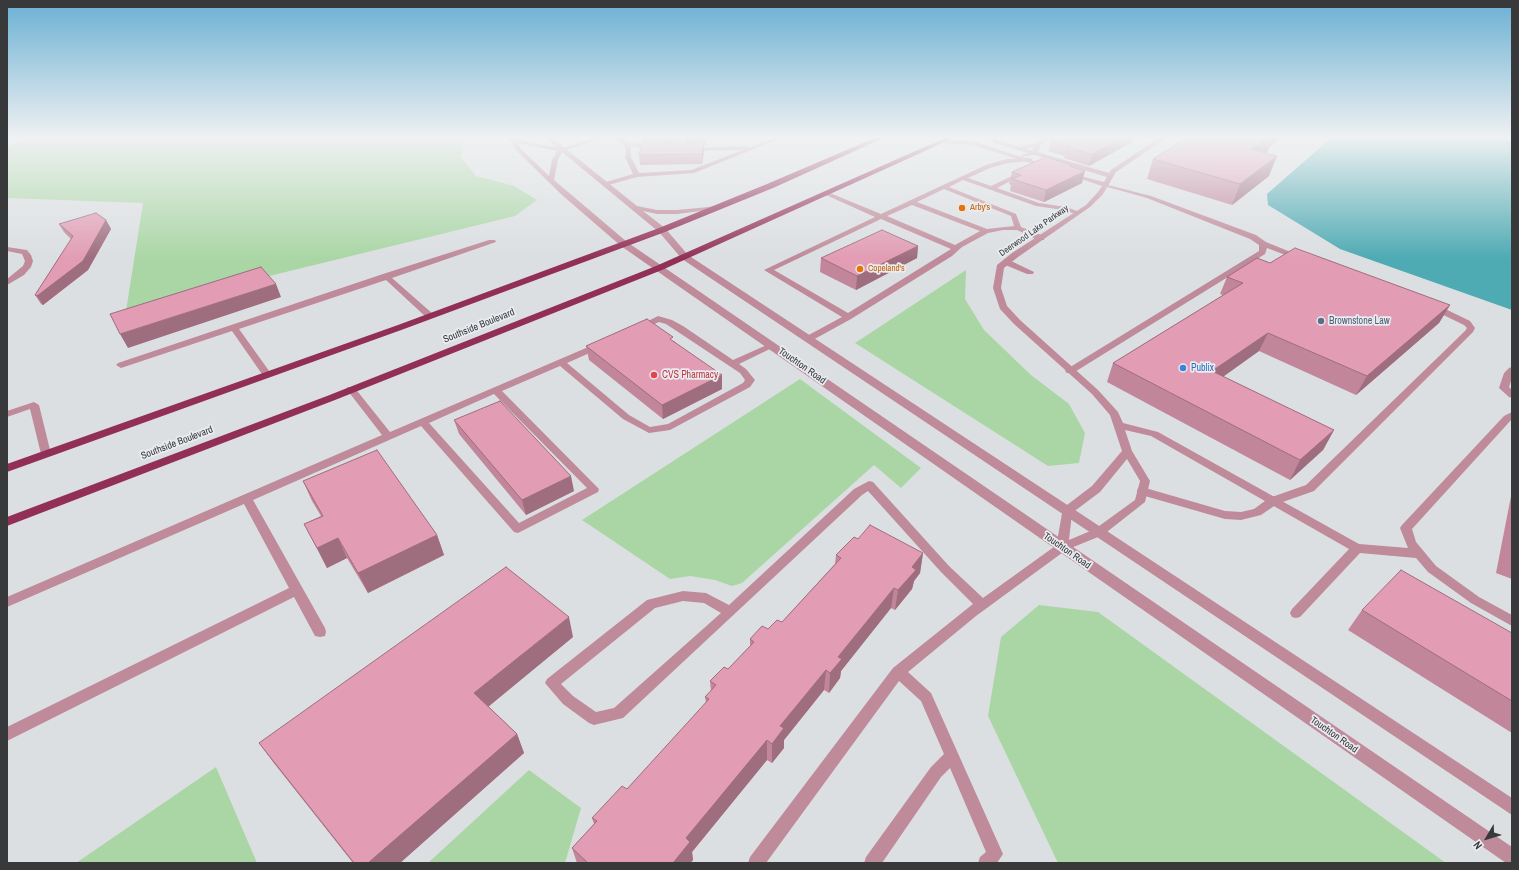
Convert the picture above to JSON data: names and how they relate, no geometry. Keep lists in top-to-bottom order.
{
  "streets": {
    "highway": ["Southside Boulevard"],
    "street": ["Deerwood Lake Parkway", "Touchton Road"]
  },
  "crossings": [
    ["Southside Boulevard", "Touchton Road"]
  ],
  "places": [
    "Arby's",
    "Copeland's",
    "Brownstone Law",
    "Publix",
    "CVS Pharmacy"
  ],
  "north": "bottom left"
}
